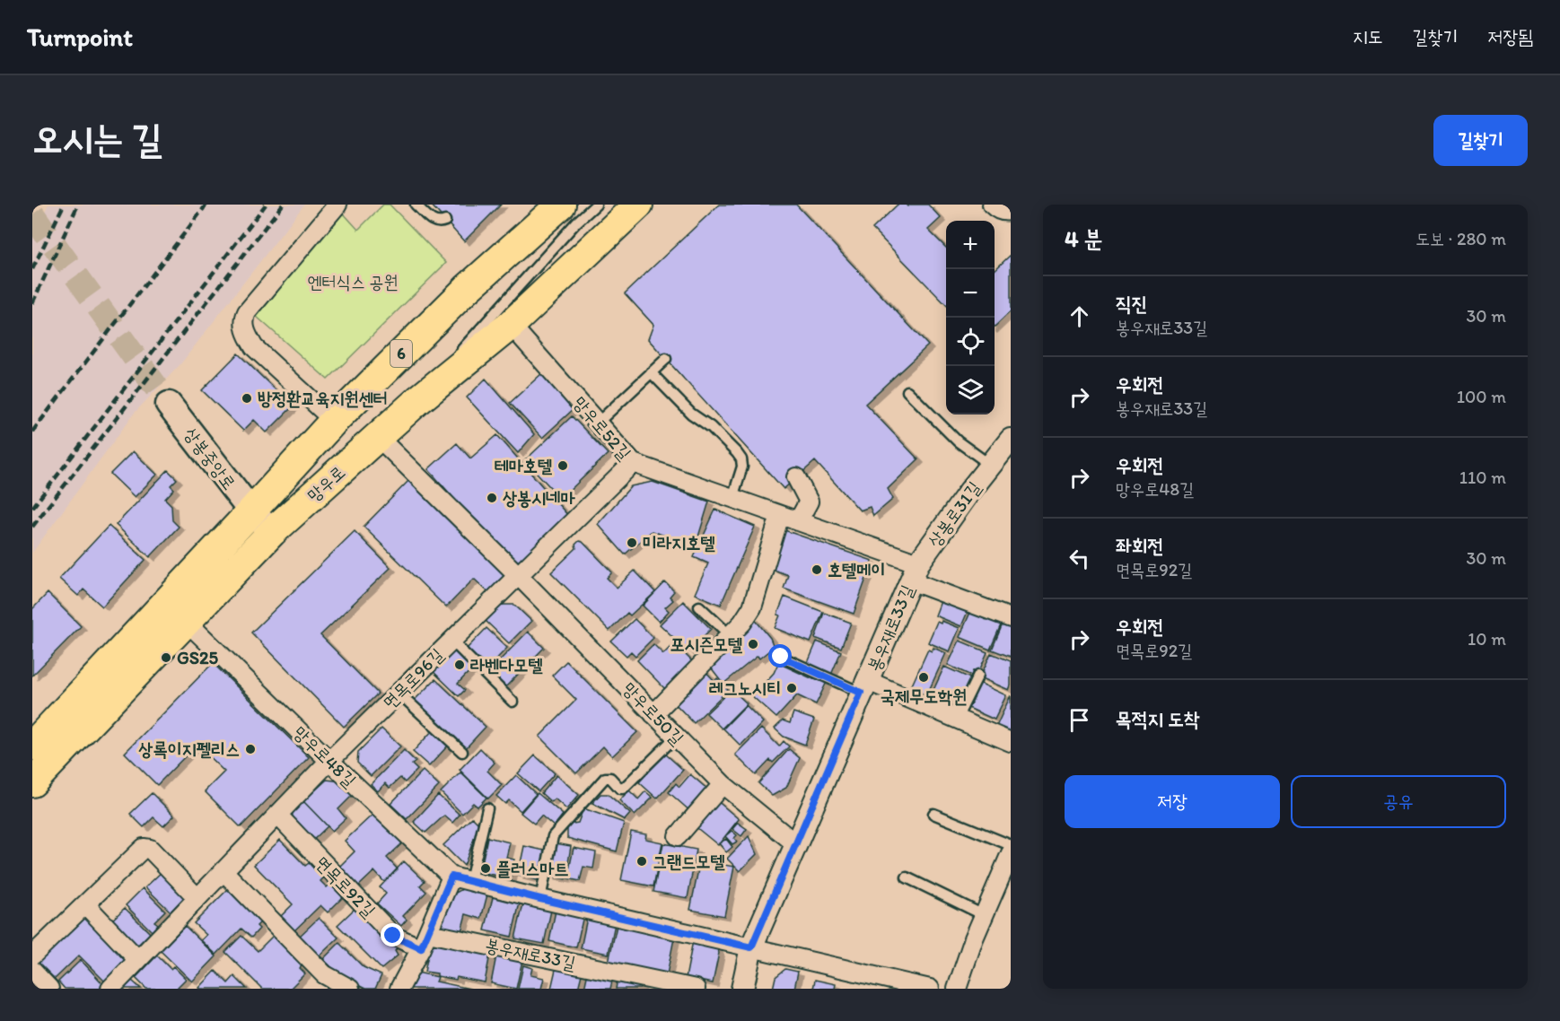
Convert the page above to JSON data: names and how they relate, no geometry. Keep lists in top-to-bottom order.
{
  "streets": {
    "main road": ["6", "상봉중앙로", "망우로"],
    "street": [
      "망우로52길",
      "상봉로31길",
      "봉우재로33길",
      "면목로96길",
      "망우로50길",
      "망우로48길",
      "면목로92길"
    ]
  },
  "crossings": [
    ["망우로52길", "망우로"],
    ["망우로52길", "상봉로31길"],
    ["망우로52길", "봉우재로33길"],
    ["망우로52길", "면목로96길"],
    ["상봉중앙로", "망우로"],
    ["망우로", "망우로50길"],
    ["망우로", "망우로48길"],
    ["상봉로31길", "봉우재로33길"],
    ["봉우재로33길", "망우로50길"],
    ["봉우재로33길", "면목로92길"],
    ["면목로96길", "망우로50길"],
    ["면목로96길", "망우로48길"],
    ["면목로96길", "면목로92길"]
  ],
  "parks": ["엔터식스 공원"],
  "places": [
    "방정환교육지원센터",
    "테마호텔",
    "상봉시네마",
    "미라지호텔",
    "호텔메이",
    "포시즌모텔",
    "GS25",
    "라벤다모텔",
    "국제무도학원",
    "레그노시티",
    "상록이지펠리스",
    "그랜드모텔",
    "플러스마트"
  ],
  "page": {
    "header": "Turnpoint",
    "nav": ["지도", "길찾기", "저장됨"],
    "buttons": [
      "길찾기",
      ["저장", "공유"]
    ],
    "title": "오시는 길",
    "heading": ["4 분", "도보 · 280 m"],
    "map_buttons": ["+", "−"],
    "list": [
      ["직진", "봉우재로33길", "30 m"],
      ["우회전", "봉우재로33길", "100 m"],
      ["우회전", "망우로48길", "110 m"],
      ["좌회전", "면목로92길", "30 m"],
      ["우회전", "면목로92길", "10 m"],
      "목적지 도착"
    ]
  }
}
